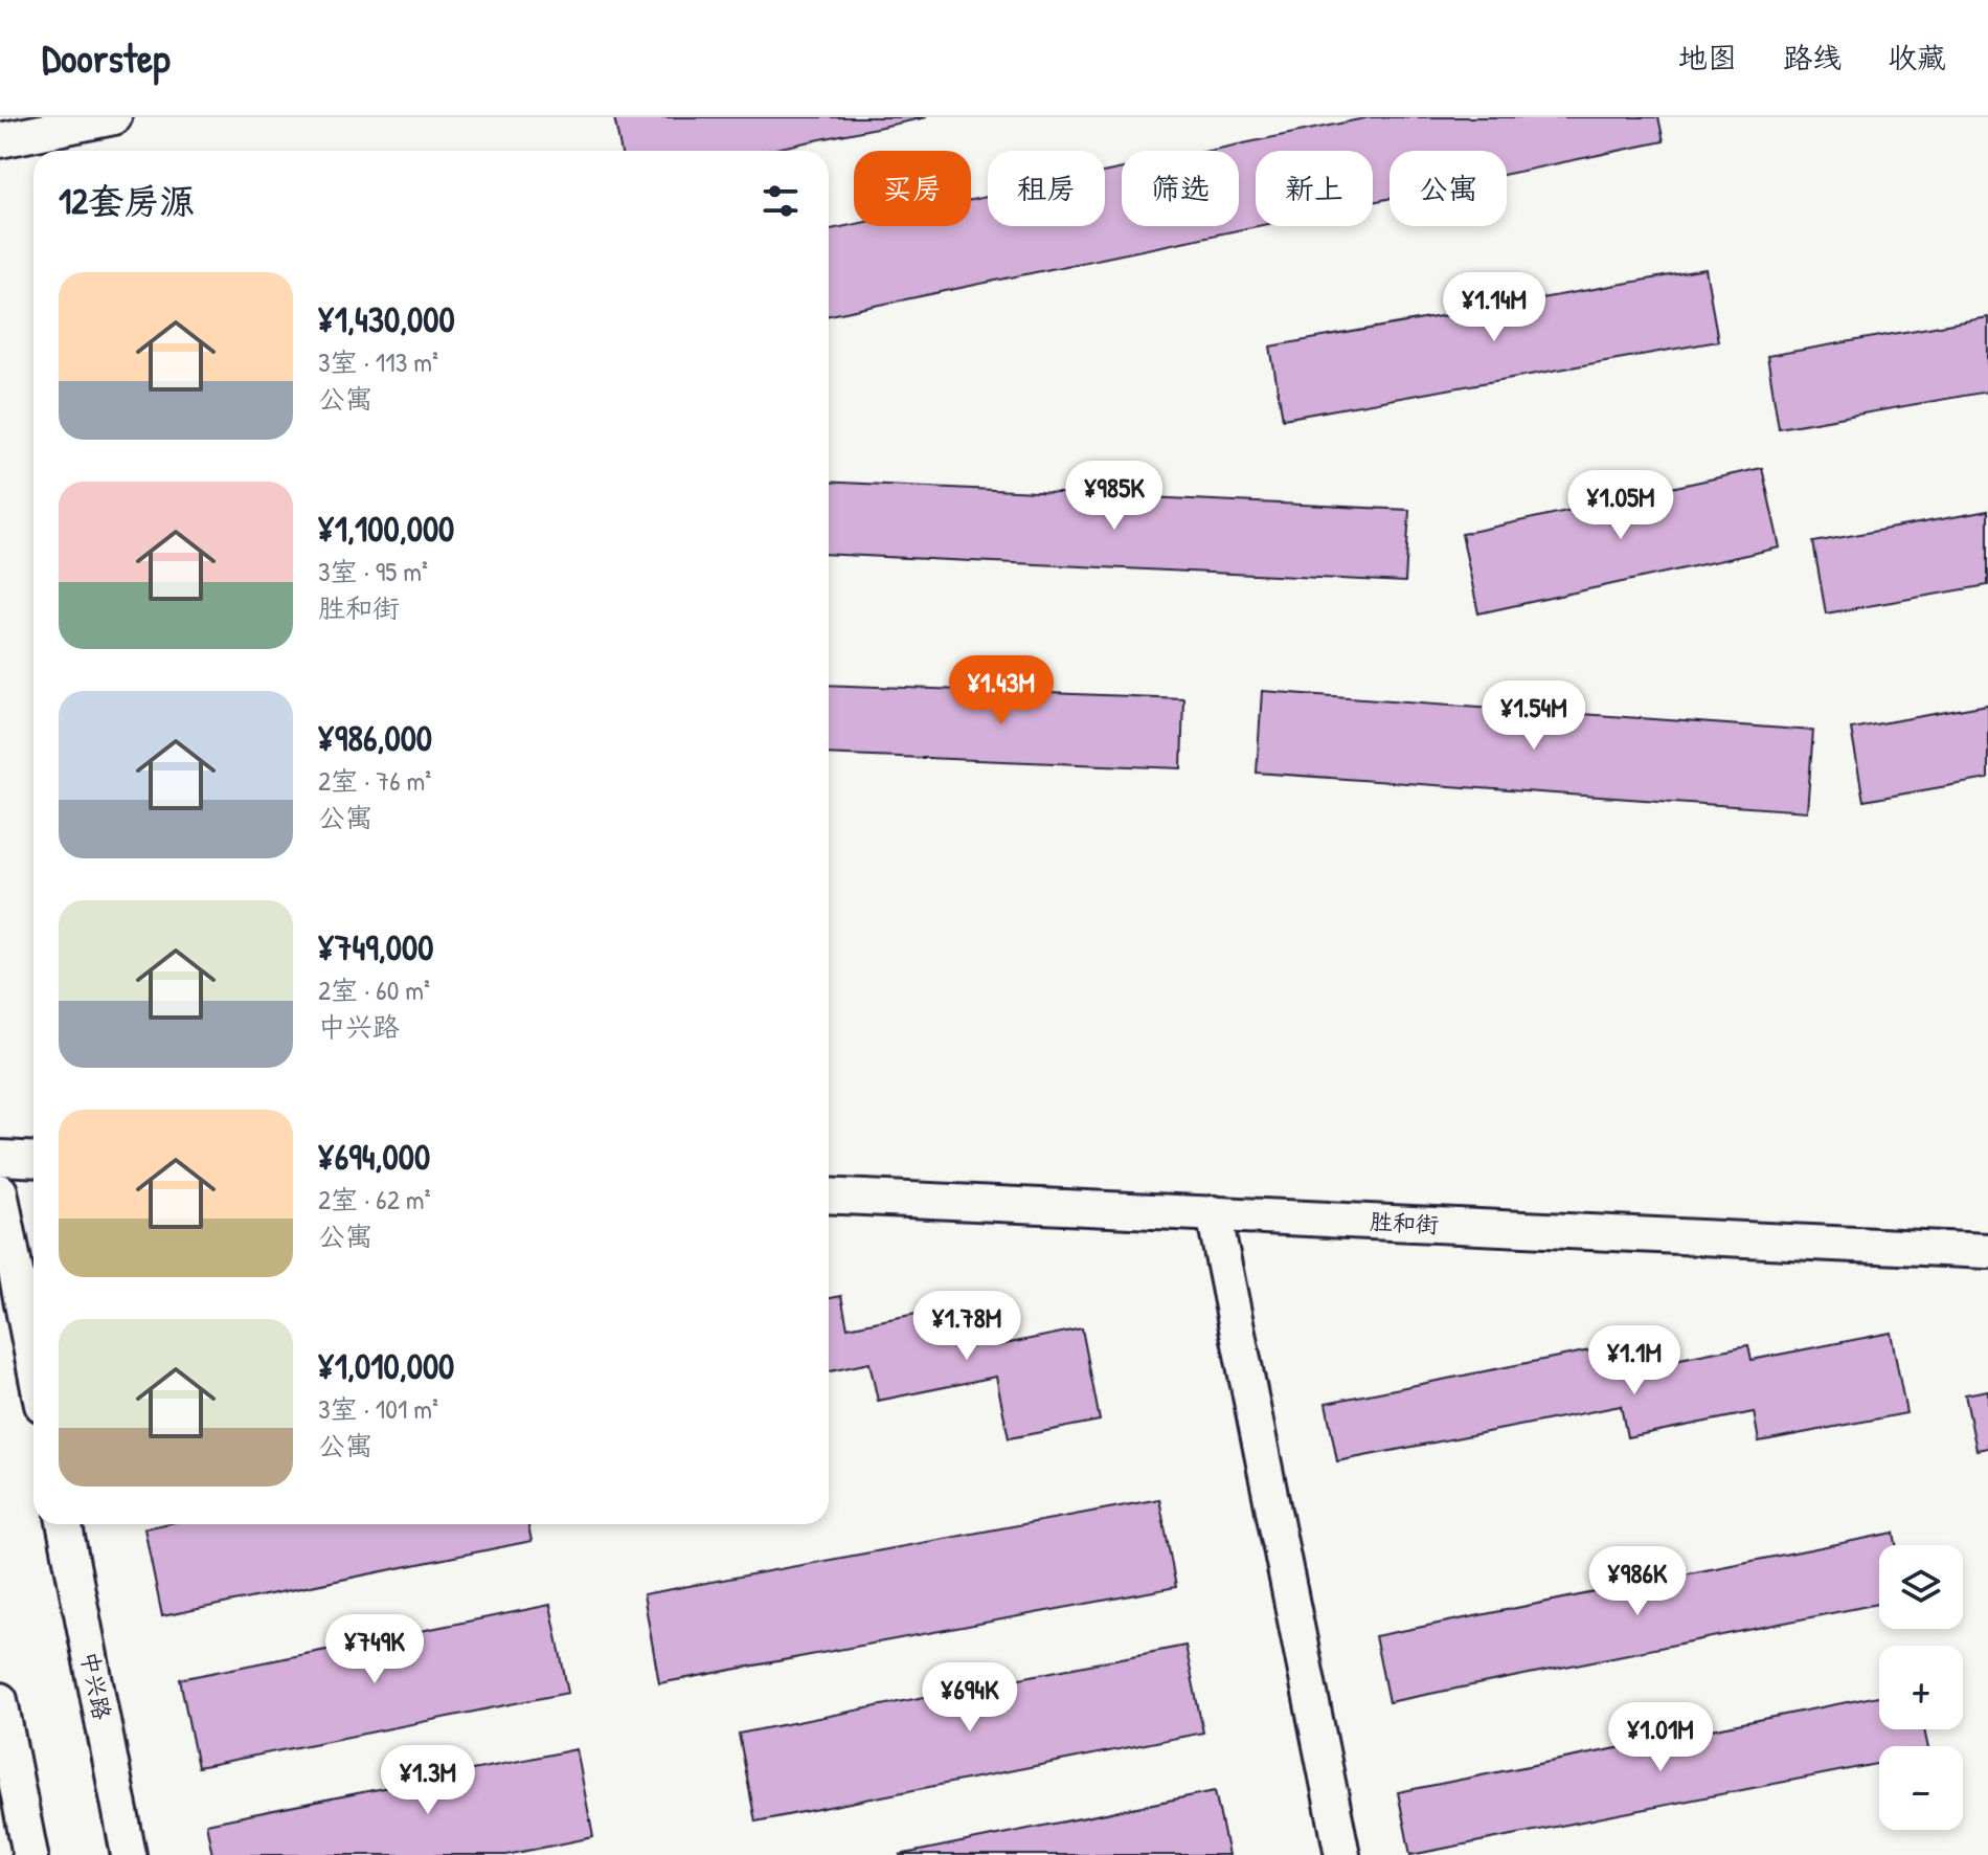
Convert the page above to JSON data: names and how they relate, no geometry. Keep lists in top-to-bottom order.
{
  "streets": {
    "street": ["胜和街", "中兴路"]
  },
  "page": {
    "header": "Doorstep",
    "nav": ["地图", "路线", "收藏"],
    "chip": [
      "买房",
      "租房",
      "筛选",
      "新上",
      "公寓"
    ],
    "heading": "12套房源",
    "list": [
      {
        "name": "¥1,430,000",
        "note": "3室 · 113 m² · 公寓"
      },
      {
        "name": "¥1,100,000",
        "note": "3室 · 95 m² · 胜和街"
      },
      {
        "name": "¥986,000",
        "note": "2室 · 76 m² · 公寓"
      },
      {
        "name": "¥749,000",
        "note": "2室 · 60 m² · 中兴路"
      },
      {
        "name": "¥694,000",
        "note": "2室 · 62 m² · 公寓"
      },
      {
        "name": "¥1,010,000",
        "note": "3室 · 101 m² · 公寓"
      }
    ],
    "price": [
      "¥1.14M",
      "¥985K",
      "¥1.05M",
      "¥1.43M",
      "¥1.54M",
      "¥1.78M",
      "¥1.1M",
      "¥986K",
      "¥749K",
      "¥694K",
      "¥1.01M",
      "¥1.3M"
    ],
    "map_buttons": ["+", "−"]
  }
}
